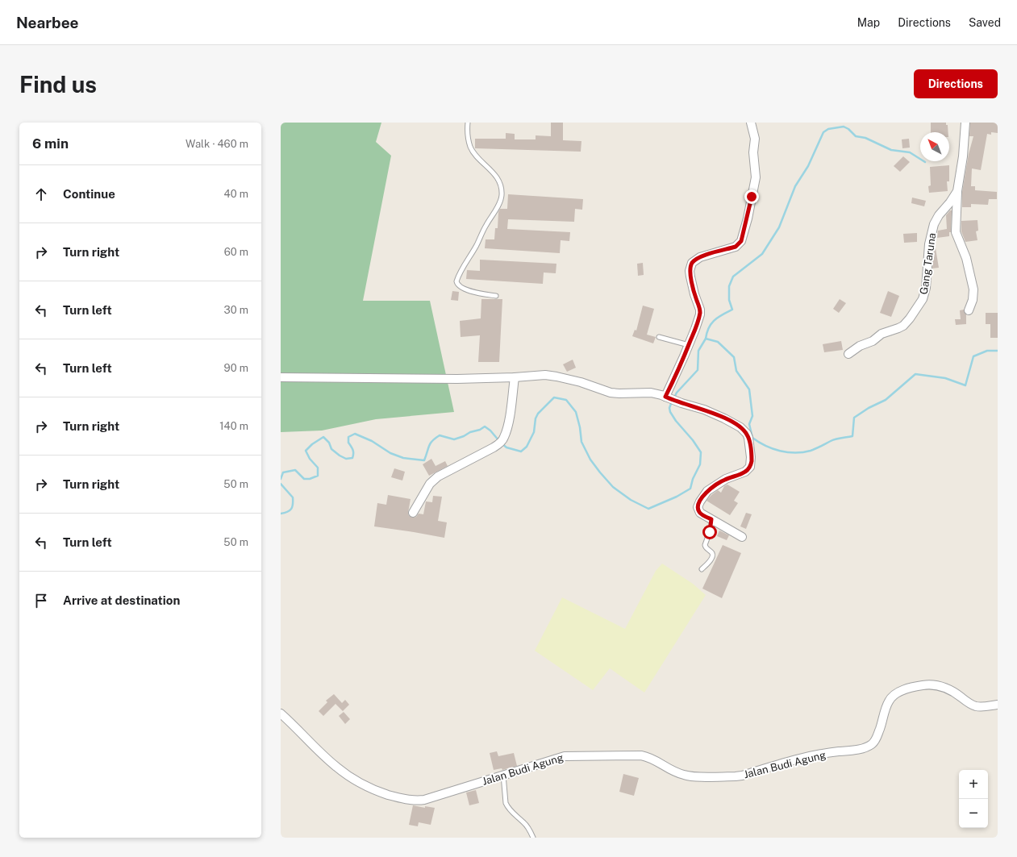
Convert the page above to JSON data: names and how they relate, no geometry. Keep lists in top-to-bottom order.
{
  "streets": {
    "street": ["Gang Taruna", "Jalan Budi Agung"]
  },
  "north": "top left",
  "page": {
    "header": "Nearbee",
    "nav": ["Map", "Directions", "Saved"],
    "buttons": "Directions",
    "title": "Find us",
    "heading": ["6 min", "Walk · 460 m"],
    "list": [
      ["Continue", "40 m"],
      ["Turn right", "60 m"],
      ["Turn left", "30 m"],
      ["Turn left", "90 m"],
      ["Turn right", "140 m"],
      ["Turn right", "50 m"],
      ["Turn left", "50 m"],
      "Arrive at destination"
    ],
    "map_buttons": ["+", "−"]
  }
}
